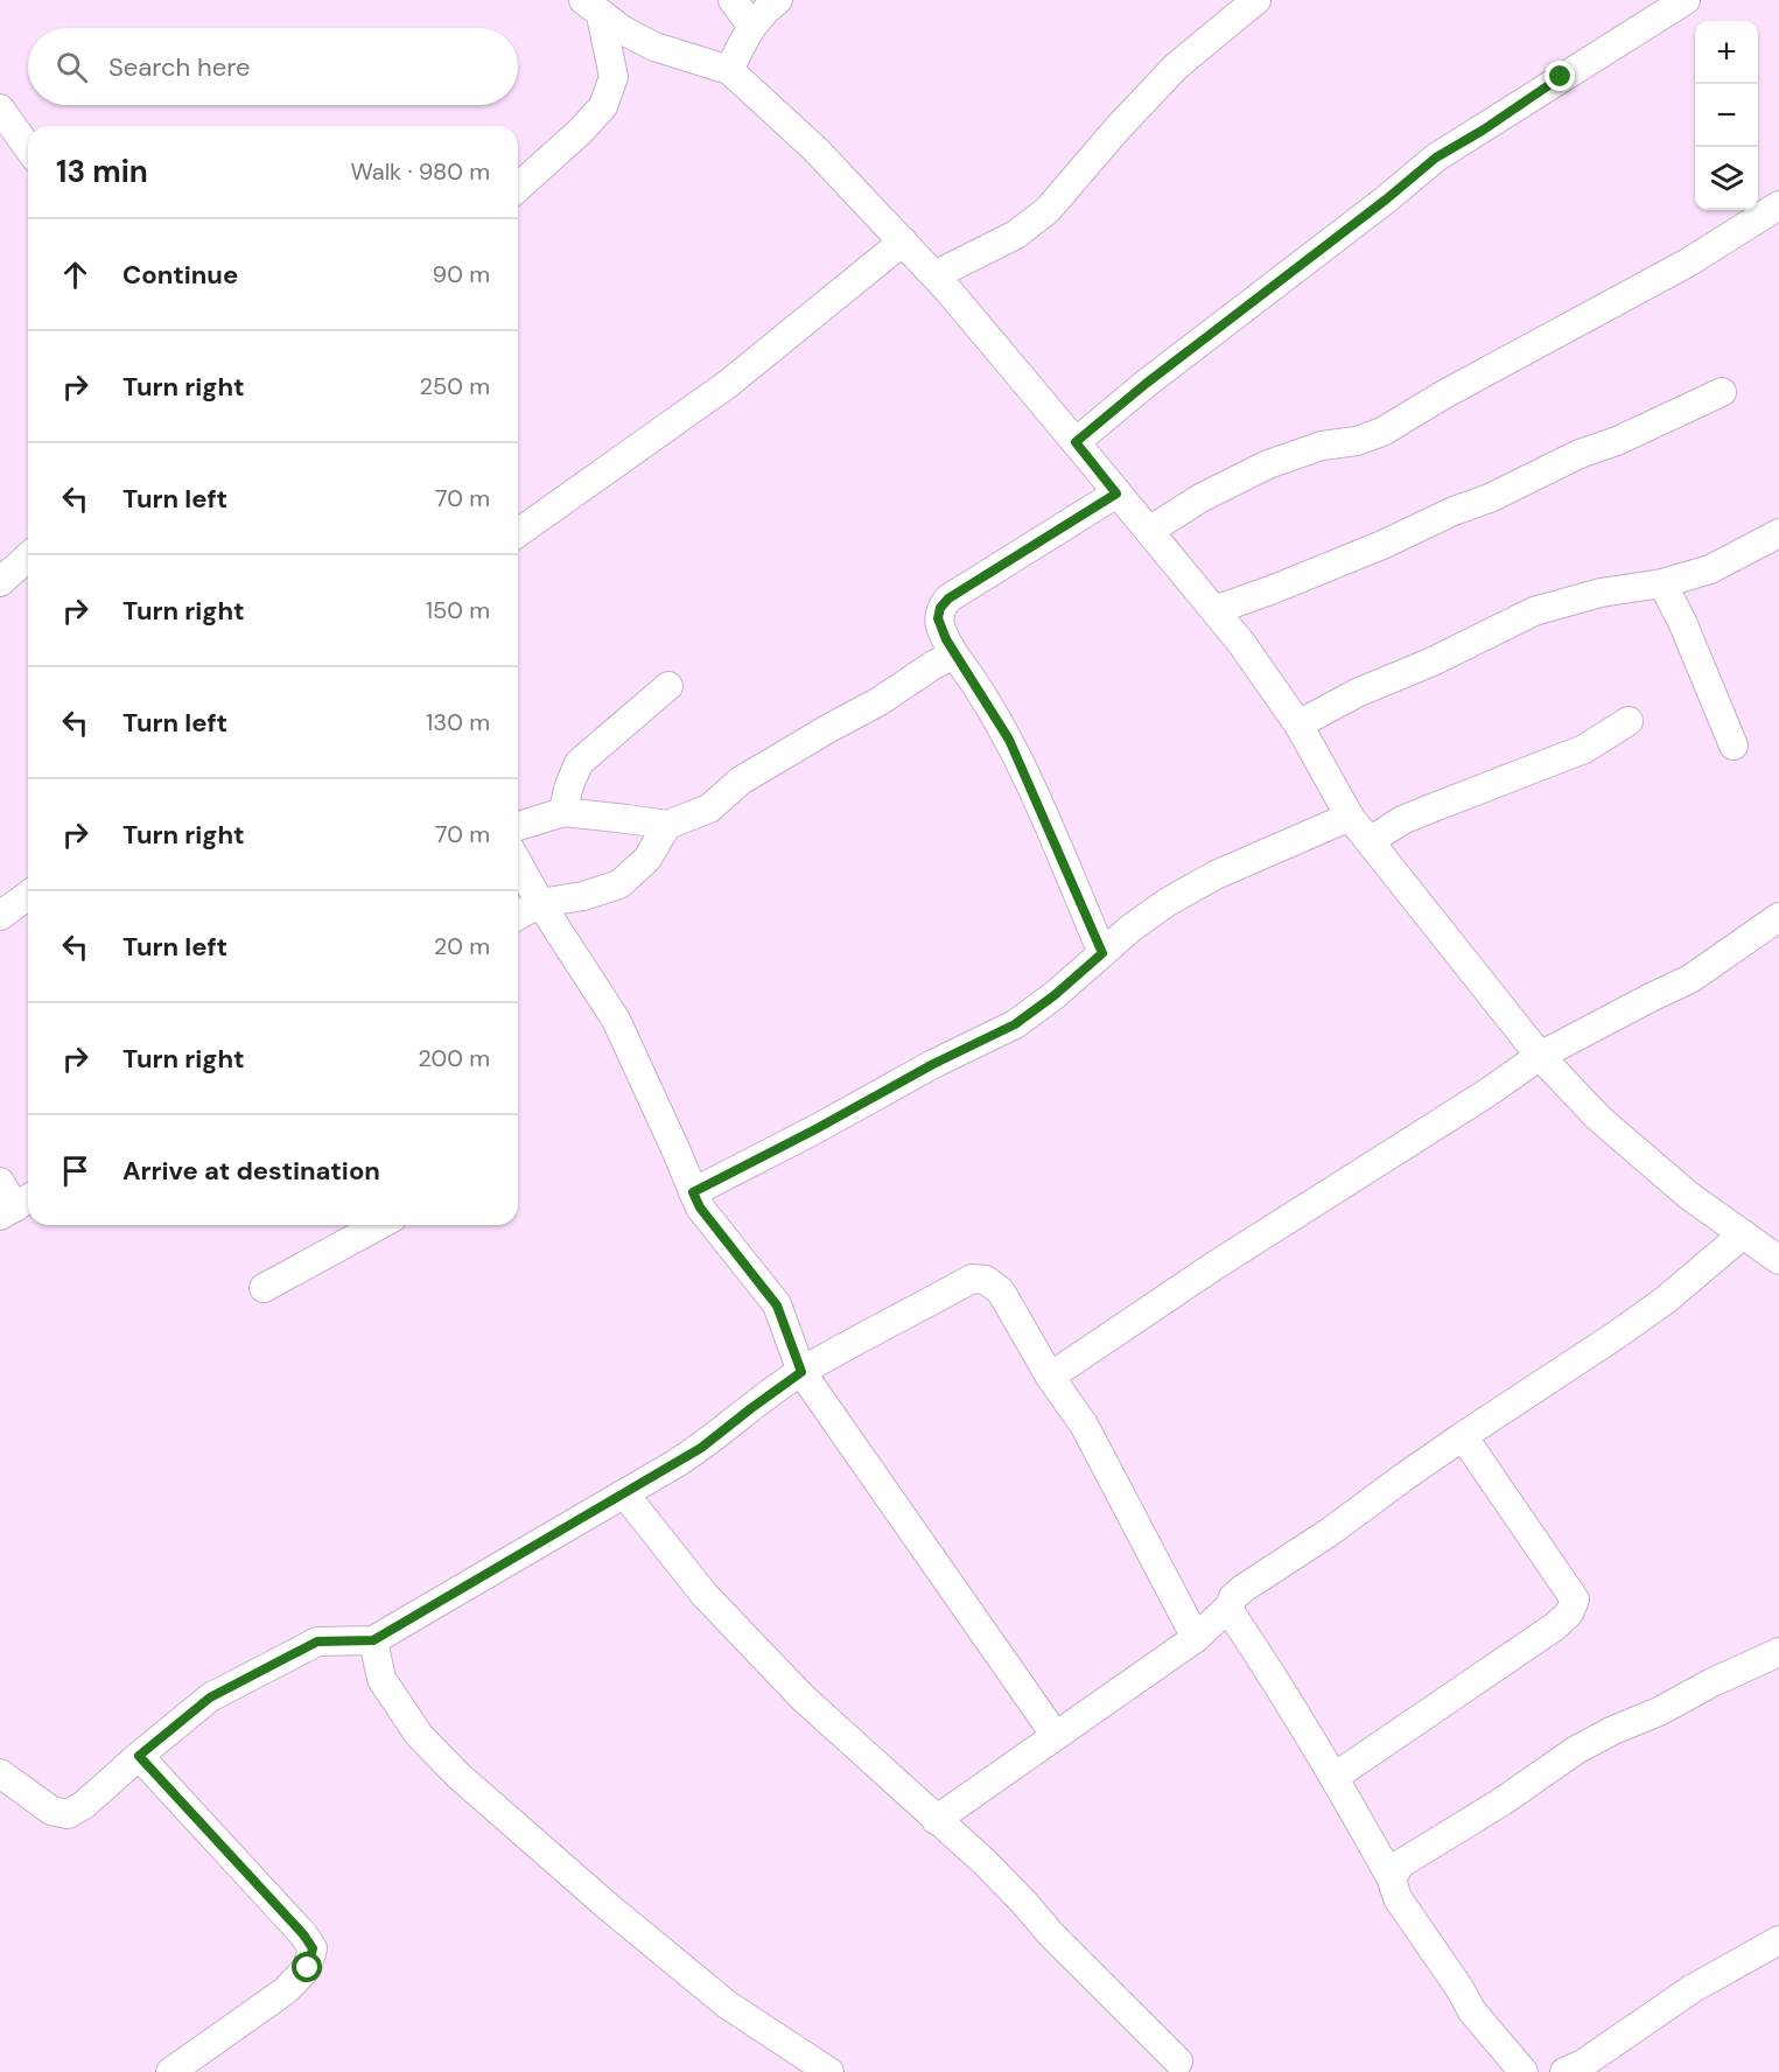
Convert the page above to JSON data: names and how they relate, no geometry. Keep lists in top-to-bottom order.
{
  "page": {
    "map_buttons": ["+", "−"],
    "search": "Search here",
    "heading": ["13 min", "Walk · 980 m"],
    "list": [
      ["Continue", "90 m"],
      ["Turn right", "250 m"],
      ["Turn left", "70 m"],
      ["Turn right", "150 m"],
      ["Turn left", "130 m"],
      ["Turn right", "70 m"],
      ["Turn left", "20 m"],
      ["Turn right", "200 m"],
      "Arrive at destination"
    ]
  }
}
